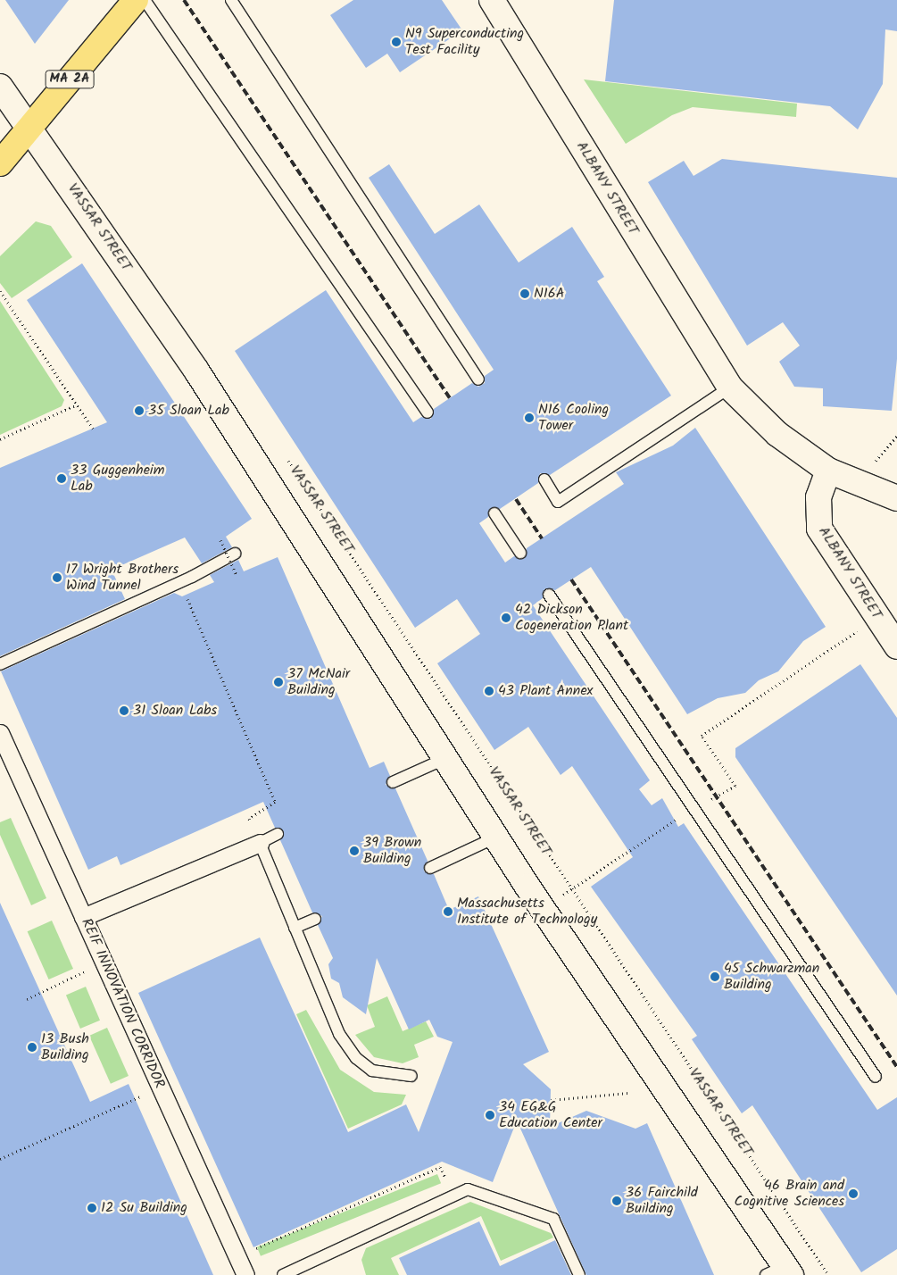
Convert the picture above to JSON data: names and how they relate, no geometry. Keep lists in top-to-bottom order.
{
  "streets": {
    "main road": ["MA 2A", "ALBANY STREET", "VASSAR STREET"],
    "street": ["REIF INNOVATION CORRIDOR"]
  },
  "crossings": [
    ["MA 2A", "VASSAR STREET"]
  ],
  "places": [
    "N9 Superconducting Test Facility",
    "N16A",
    "35 Sloan Lab",
    "N16 Cooling Tower",
    "33 Guggenheim Lab",
    "17 Wright Brothers Wind Tunnel",
    "42 Dickson Cogeneration Plant",
    "37 McNair Building",
    "43 Plant Annex",
    "31 Sloan Labs",
    "39 Brown Building",
    "Massachusetts Institute of Technology",
    "45 Schwarzman Building",
    "13 Bush Building",
    "34 EG&G Education Center",
    "46 Brain and Cognitive Sciences",
    "36 Fairchild Building",
    "12 Su Building"
  ]
}
